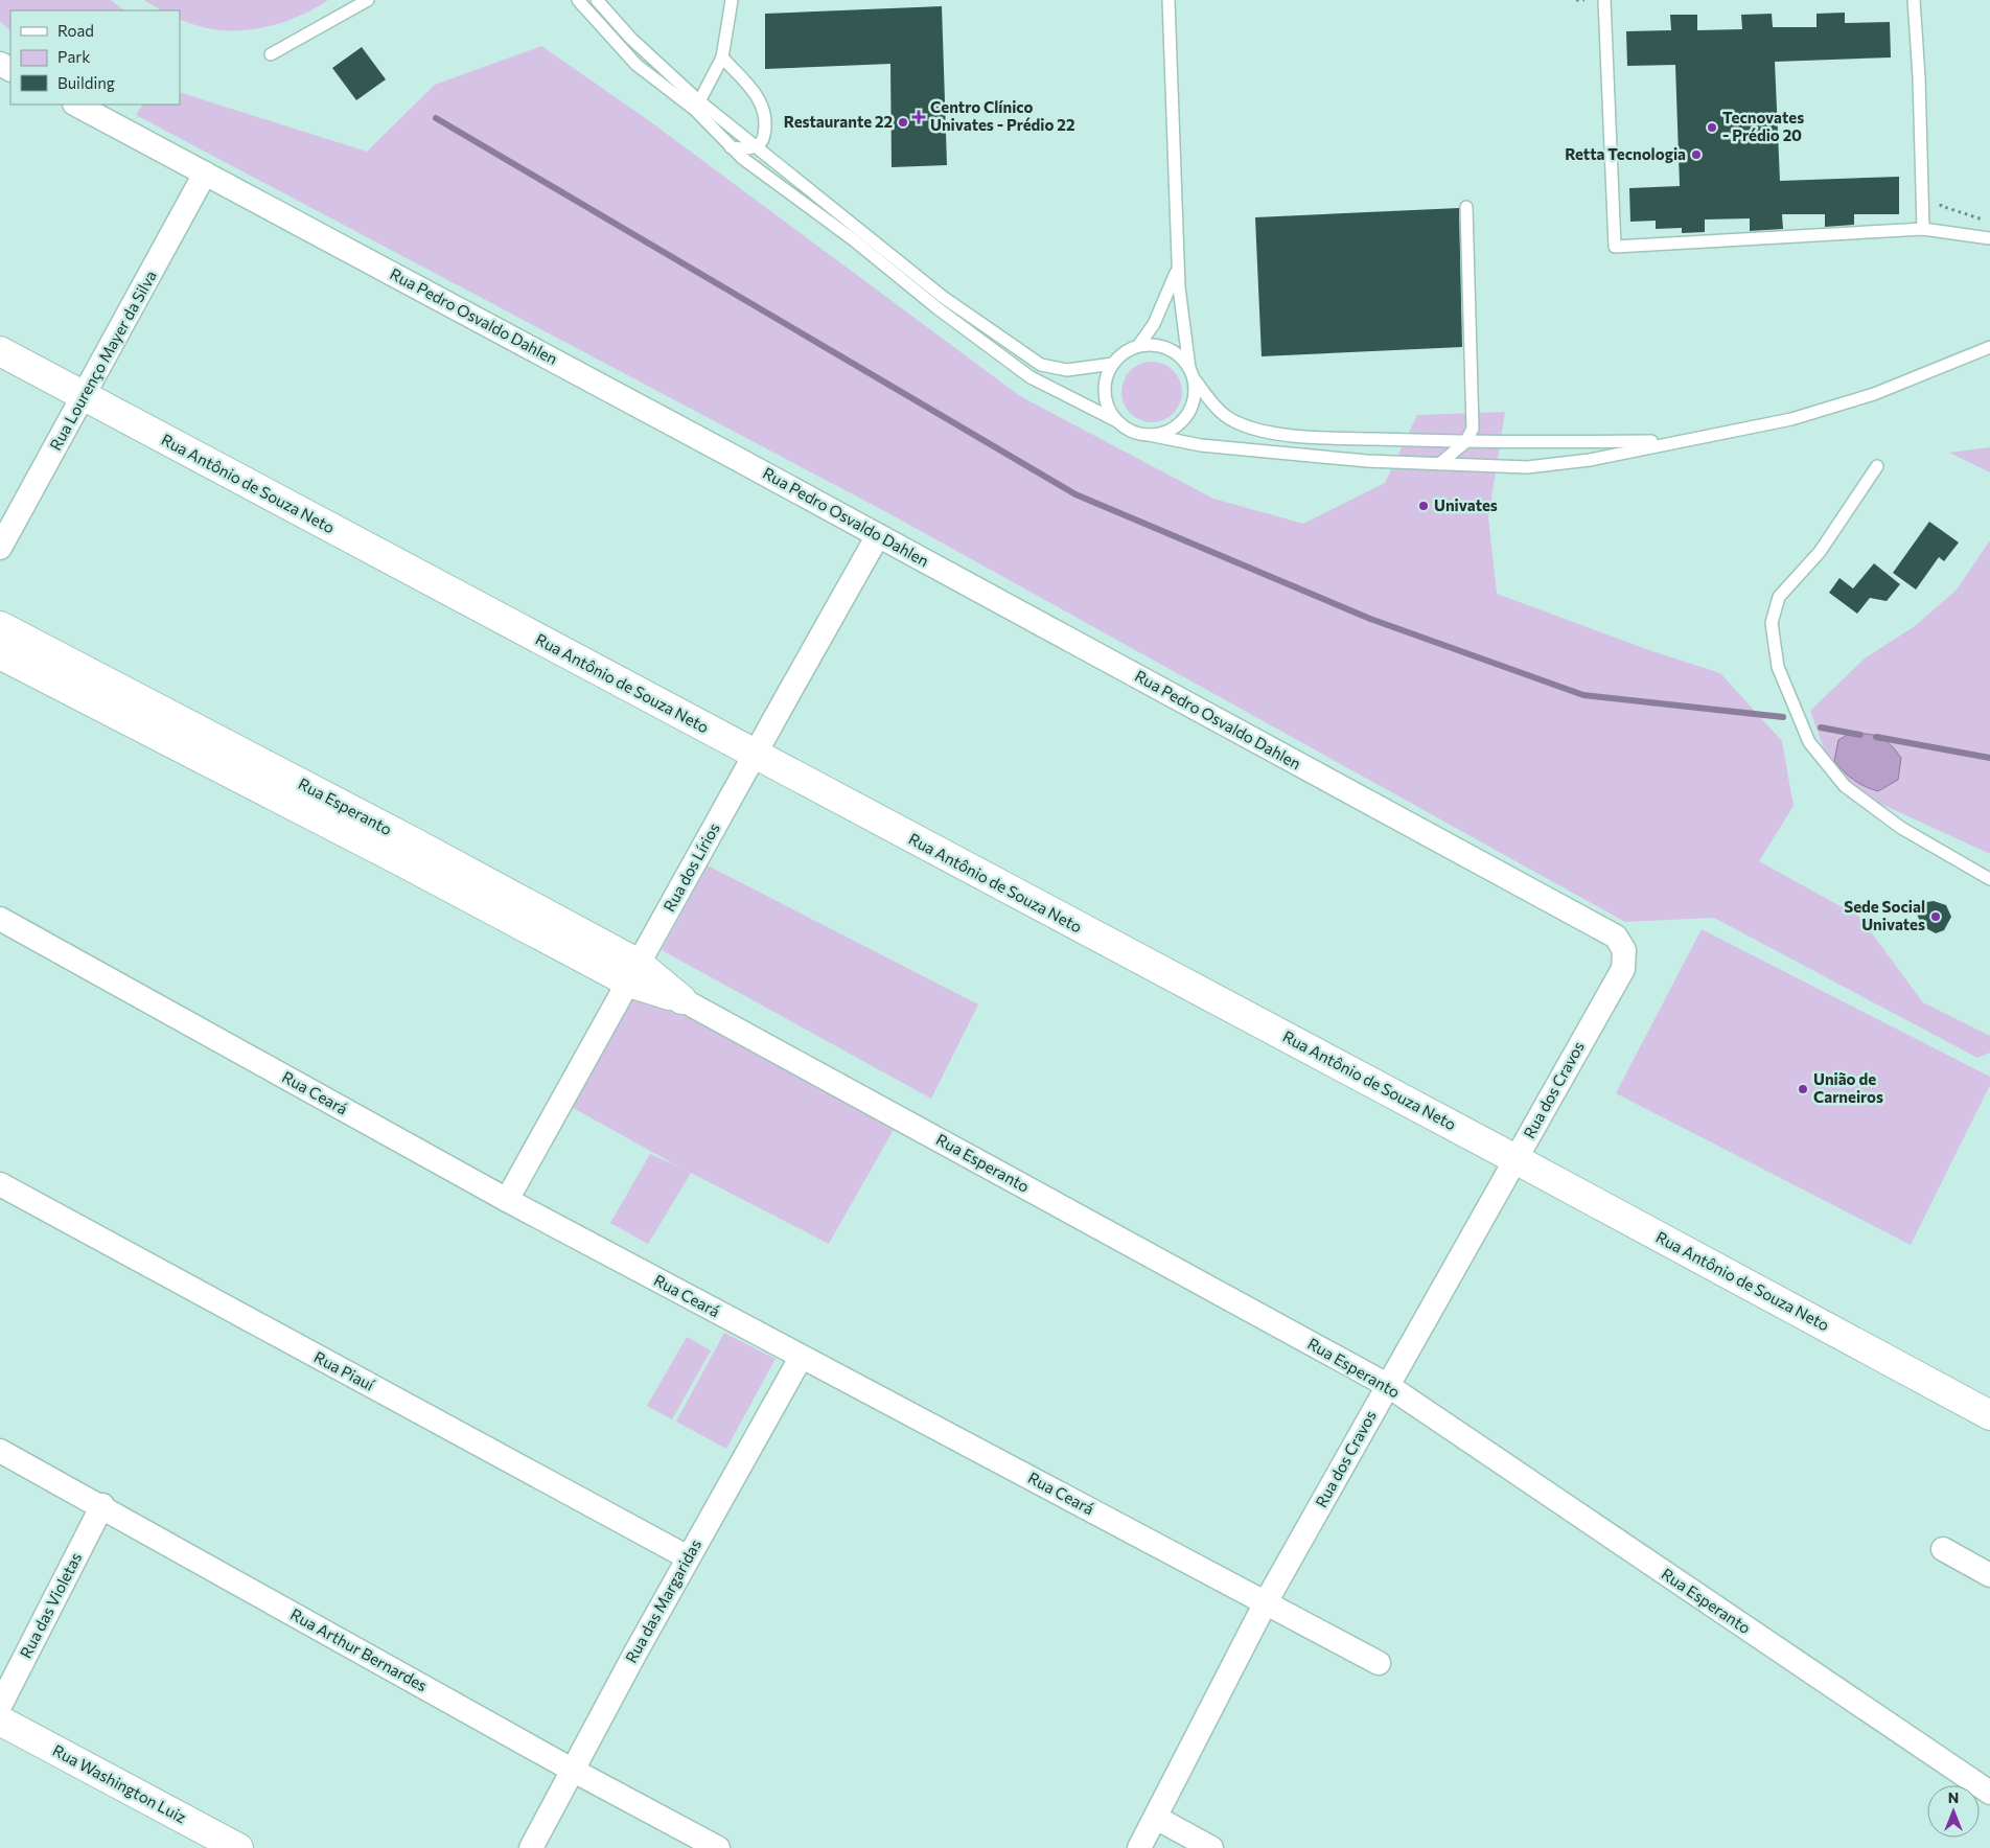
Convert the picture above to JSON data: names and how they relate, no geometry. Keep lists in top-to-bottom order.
{
  "streets": {
    "street": [
      "Rua Pedro Osvaldo Dahlen",
      "Rua Lourenço Mayer da Silva",
      "Rua Antônio de Souza Neto",
      "Rua Esperanto",
      "Rua dos Lírios",
      "Rua dos Cravos",
      "Rua Ceará",
      "Rua Piauí",
      "Rua das Margaridas",
      "Rua das Violetas",
      "Rua Arthur Bernardes",
      "Rua Washington Luiz"
    ]
  },
  "crossings": [
    ["Rua Pedro Osvaldo Dahlen", "Rua Lourenço Mayer da Silva"],
    ["Rua Pedro Osvaldo Dahlen", "Rua dos Lírios"],
    ["Rua Pedro Osvaldo Dahlen", "Rua dos Cravos"],
    ["Rua Lourenço Mayer da Silva", "Rua Antônio de Souza Neto"],
    ["Rua Antônio de Souza Neto", "Rua dos Lírios"],
    ["Rua Antônio de Souza Neto", "Rua dos Cravos"],
    ["Rua Esperanto", "Rua dos Lírios"],
    ["Rua Esperanto", "Rua dos Cravos"],
    ["Rua dos Lírios", "Rua Ceará"],
    ["Rua dos Cravos", "Rua Ceará"],
    ["Rua Ceará", "Rua das Margaridas"],
    ["Rua Piauí", "Rua das Margaridas"],
    ["Rua das Margaridas", "Rua Arthur Bernardes"],
    ["Rua das Violetas", "Rua Arthur Bernardes"]
  ],
  "places": {
    "health": ["Centro Clínico Univates - Prédio 22"],
    "other": [
      "Restaurante 22",
      "Tecnovates - Prédio 20",
      "Retta Tecnologia",
      "Univates",
      "Sede Social Univates",
      "União de Carneiros"
    ]
  },
  "legend": ["Road", "Park", "Building"],
  "north": "top"
}
